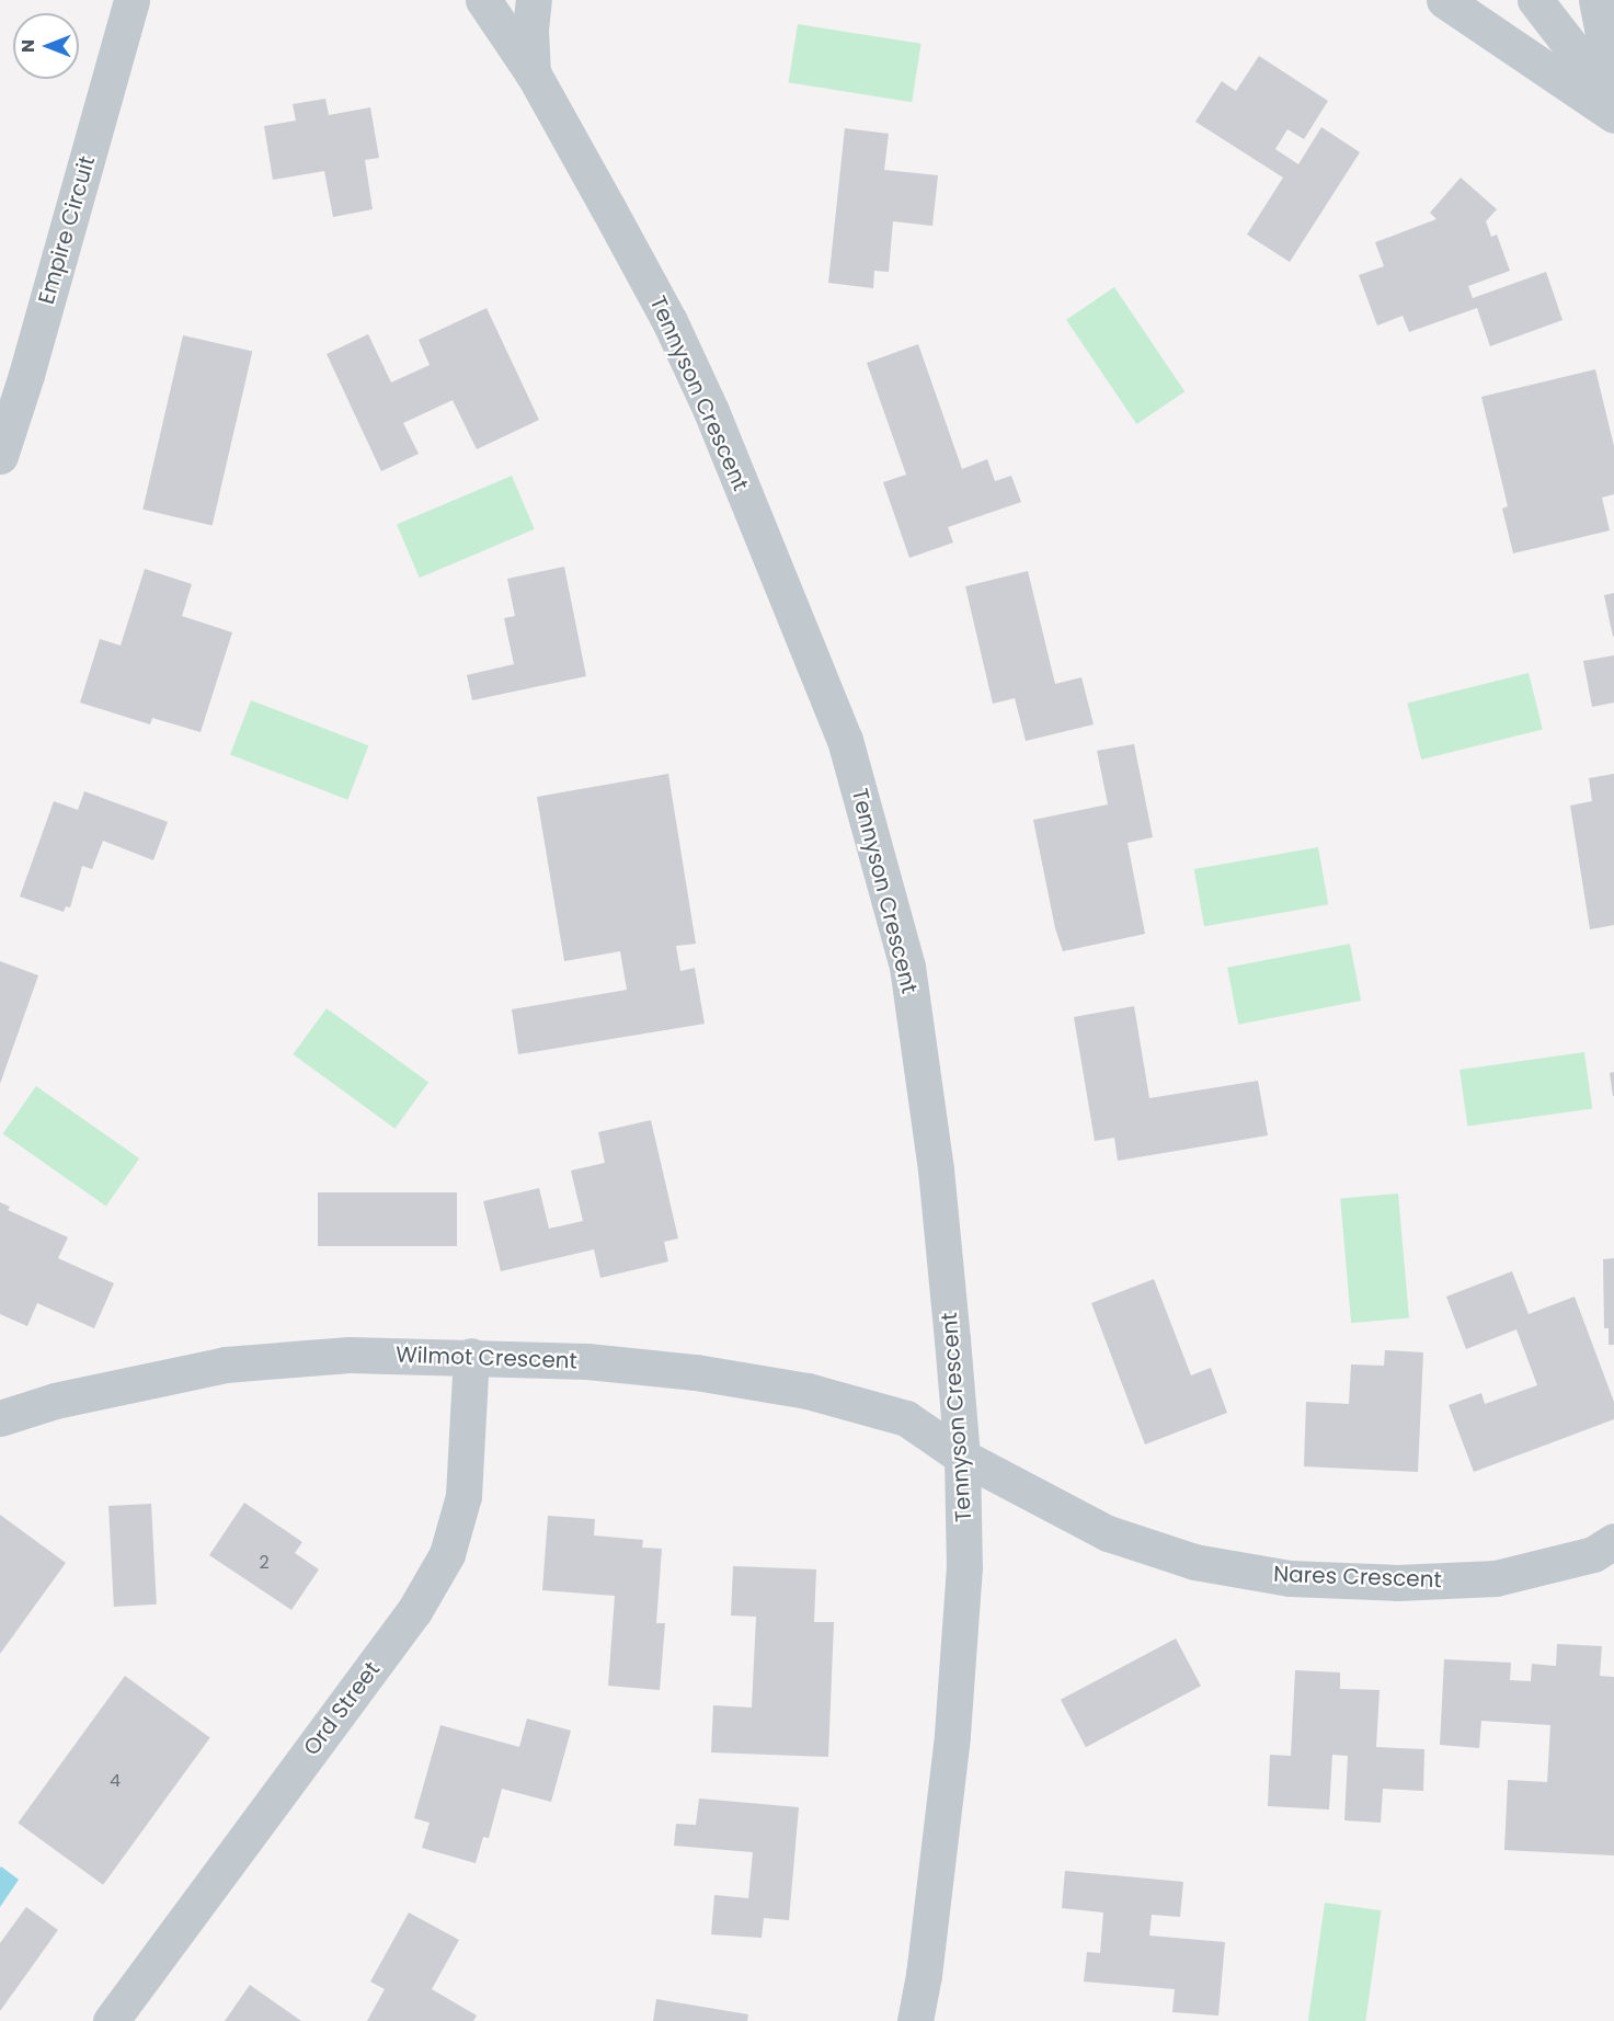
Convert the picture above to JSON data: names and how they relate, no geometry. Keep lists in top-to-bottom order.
{
  "streets": {
    "street": [
      "Empire Circuit",
      "Tennyson Crescent",
      "Wilmot Crescent",
      "Nares Crescent",
      "Ord Street"
    ]
  },
  "crossings": [
    ["Tennyson Crescent", "Wilmot Crescent"],
    ["Tennyson Crescent", "Nares Crescent"],
    ["Wilmot Crescent", "Nares Crescent"],
    ["Wilmot Crescent", "Ord Street"]
  ],
  "house_numbers": ["2", "4"],
  "north": "left"
}
